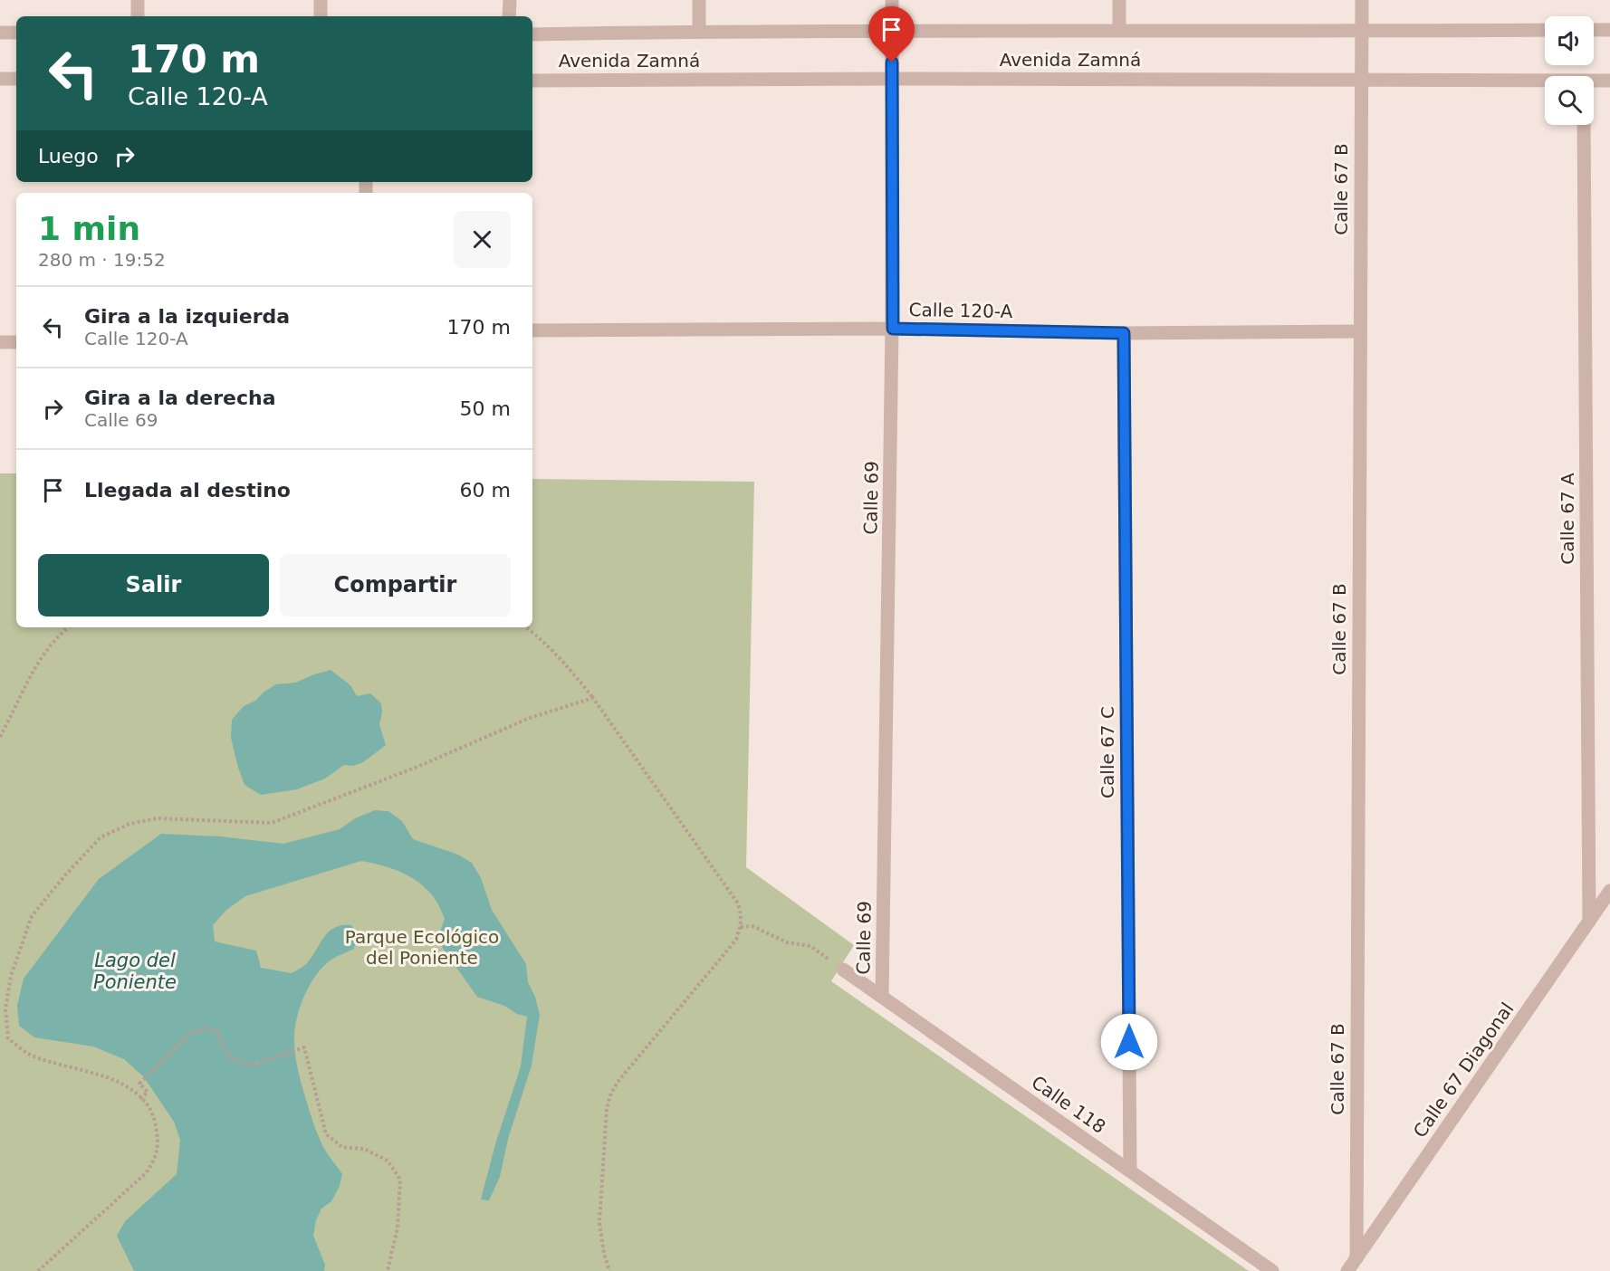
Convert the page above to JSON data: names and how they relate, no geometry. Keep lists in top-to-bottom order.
{
  "streets": {
    "street": [
      "Avenida Zamná",
      "Calle 67 B",
      "Calle 120-A",
      "Calle 69",
      "Calle 67 A",
      "Calle 67 C",
      "Calle 67 Diagonal",
      "Calle 118"
    ]
  },
  "crossings": [
    ["Avenida Zamná", "Calle 67 B"],
    ["Avenida Zamná", "Calle 69"],
    ["Calle 67 B", "Calle 120-A"],
    ["Calle 67 B", "Calle 67 Diagonal"],
    ["Calle 120-A", "Calle 69"],
    ["Calle 120-A", "Calle 67 C"],
    ["Calle 69", "Calle 118"],
    ["Calle 67 A", "Calle 67 Diagonal"],
    ["Calle 67 C", "Calle 118"]
  ],
  "water": ["Lago del Poniente"],
  "parks": ["Parque Ecológico del Poniente"],
  "page": {
    "turn": ["170 m", "Calle 120-A"],
    "then": "Luego",
    "heading": ["1 min", "280 m · 19:52"],
    "list": [
      {
        "name": "Gira a la izquierda",
        "note": "Calle 120-A",
        "value": "170 m"
      },
      {
        "name": "Gira a la derecha",
        "note": "Calle 69",
        "value": "50 m"
      },
      {
        "name": "Llegada al destino",
        "value": "60 m"
      }
    ],
    "buttons": ["Salir", "Compartir"]
  }
}
